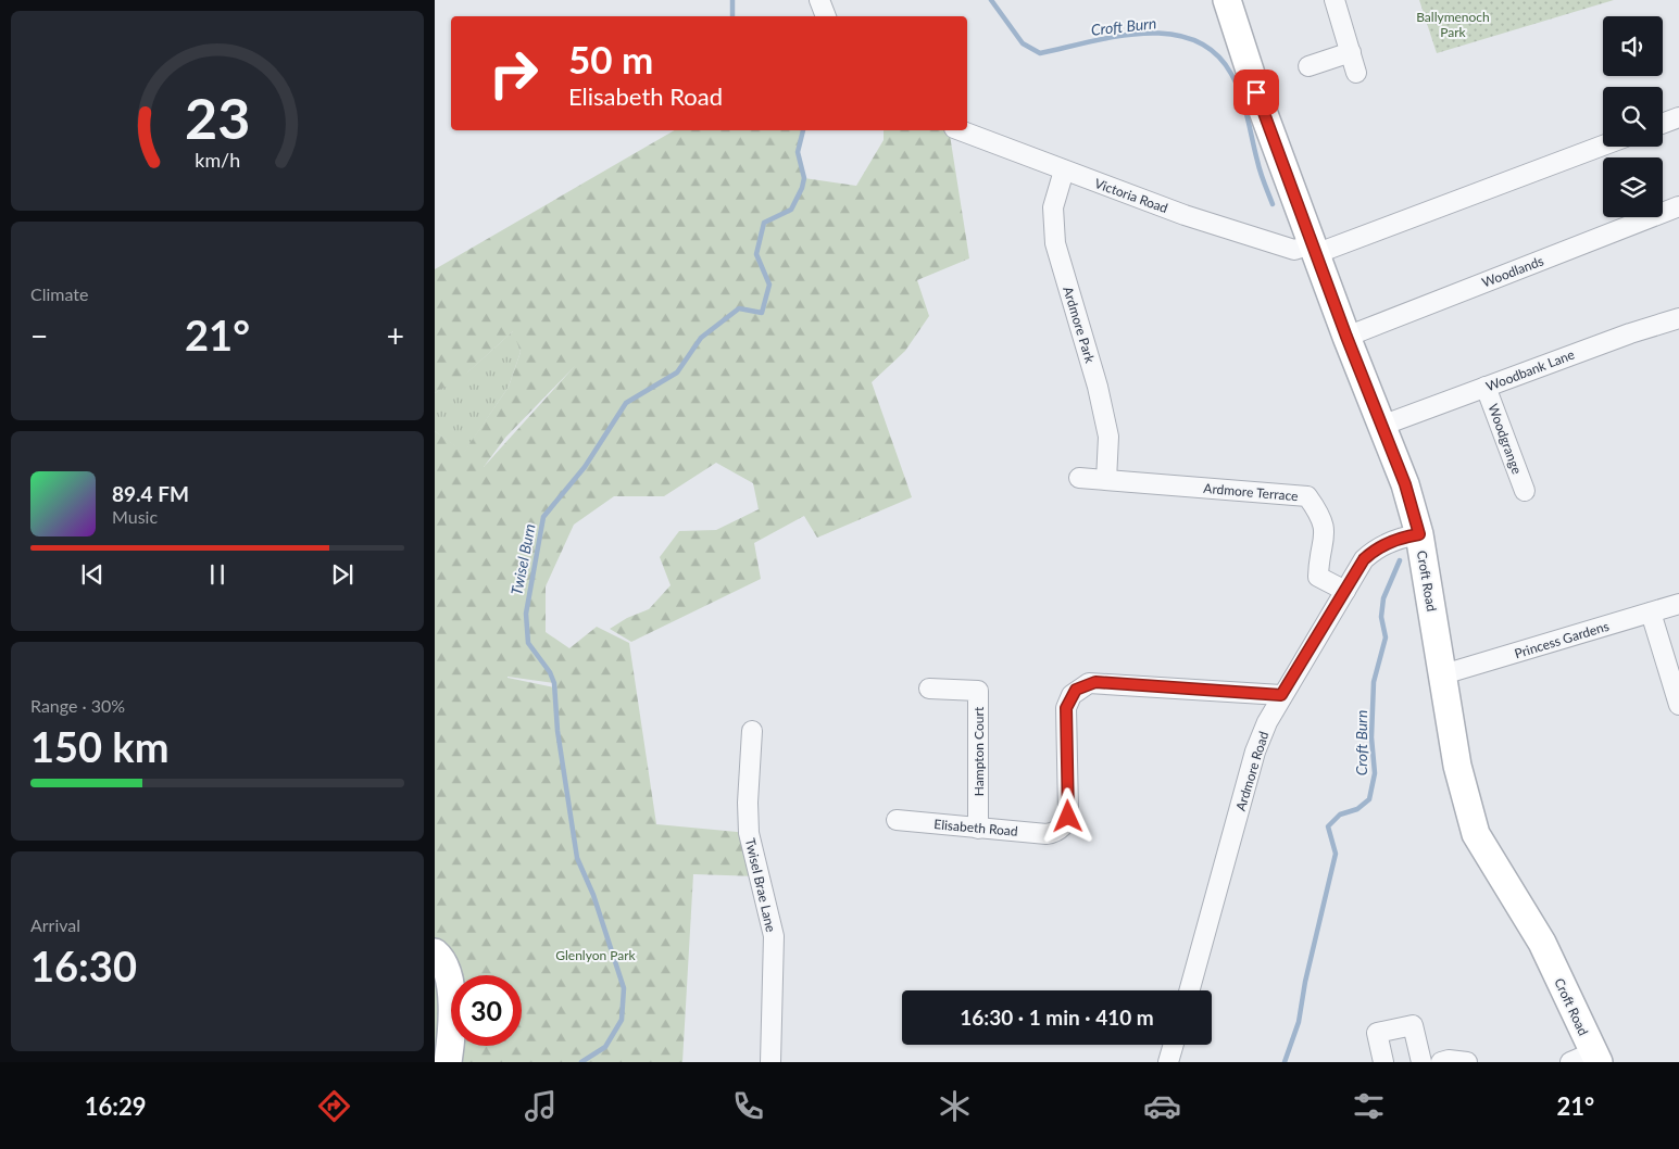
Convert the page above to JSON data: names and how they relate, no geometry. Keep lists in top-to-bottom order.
{
  "streets": {
    "street": [
      "Victoria Road",
      "Woodlands",
      "Ardmore Park",
      "Woodbank Lane",
      "Woodgrange",
      "Ardmore Terrace",
      "Croft Road",
      "Princess Gardens",
      "Hampton Court",
      "Ardmore Road",
      "Elisabeth Road",
      "Twisel Brae Lane"
    ]
  },
  "crossings": [
    ["Victoria Road", "Ardmore Park"],
    ["Victoria Road", "Croft Road"],
    ["Woodlands", "Croft Road"],
    ["Ardmore Park", "Ardmore Terrace"],
    ["Woodbank Lane", "Woodgrange"],
    ["Woodbank Lane", "Croft Road"],
    ["Ardmore Terrace", "Ardmore Road"],
    ["Croft Road", "Princess Gardens"],
    ["Croft Road", "Ardmore Road"],
    ["Hampton Court", "Elisabeth Road"],
    ["Ardmore Road", "Elisabeth Road"]
  ],
  "water": ["Croft Burn", "Twisel Burn"],
  "parks": ["Ballymenoch Park", "Glenlyon Park"],
  "page": {
    "turn": ["50 m", "Elisabeth Road"],
    "tile": [
      "Climate",
      ["Range · 30%", "150 km"],
      ["Arrival", "16:30"]
    ],
    "heat": ["−", "21°", "+"],
    "song": ["89.4 FM", "Music"],
    "limit": "30",
    "trip": "16:30 · 1 min · 410 m",
    "tabs": ["16:29", "21°"],
    "gauge": ["23", "km/h"]
  }
}
